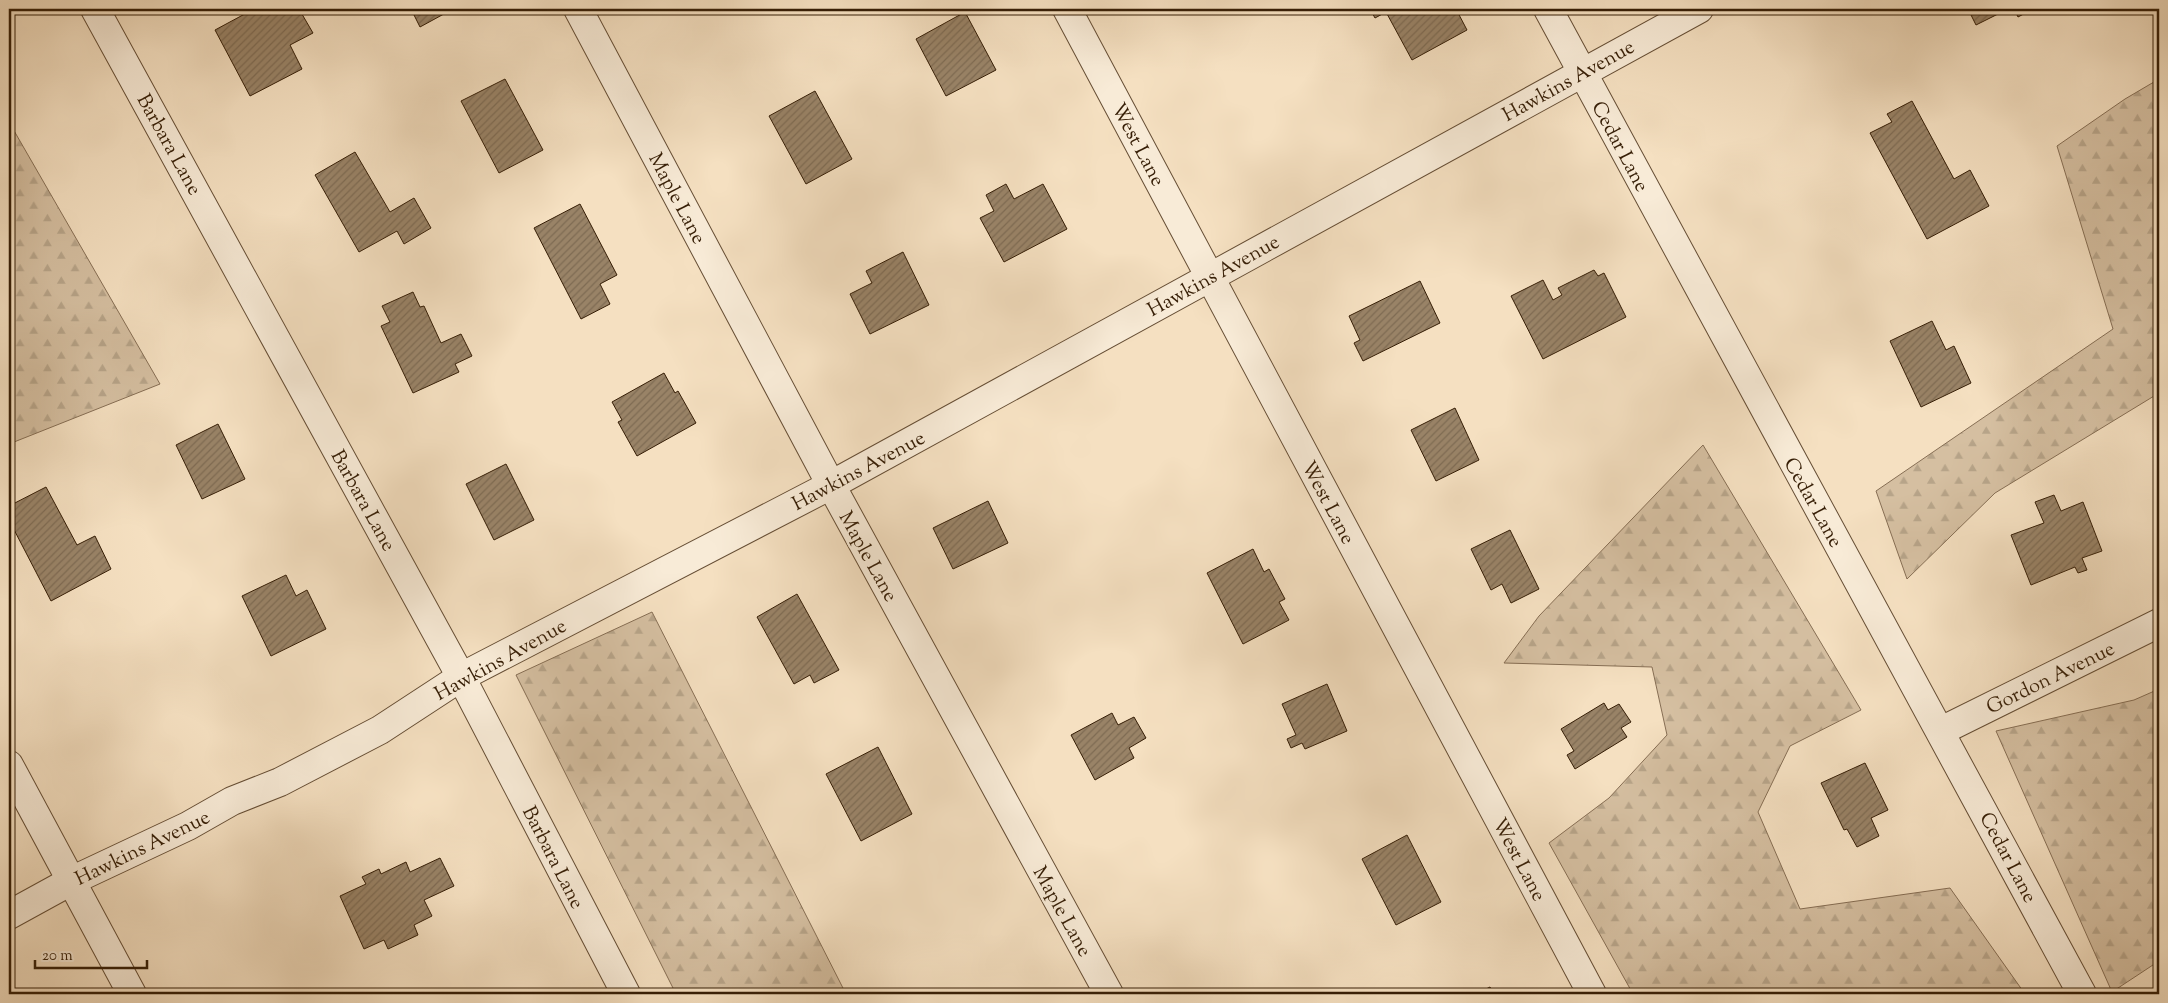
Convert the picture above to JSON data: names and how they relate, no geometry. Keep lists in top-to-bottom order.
{
  "streets": {
    "street": [
      "Hawkins Avenue",
      "Barbara Lane",
      "West Lane",
      "Cedar Lane",
      "Maple Lane",
      "Gordon Avenue"
    ]
  },
  "crossings": [
    ["Hawkins Avenue", "Barbara Lane"],
    ["Hawkins Avenue", "West Lane"],
    ["Hawkins Avenue", "Cedar Lane"],
    ["Hawkins Avenue", "Maple Lane"],
    ["Cedar Lane", "Gordon Avenue"]
  ],
  "scale_bar": "20 m"
}
